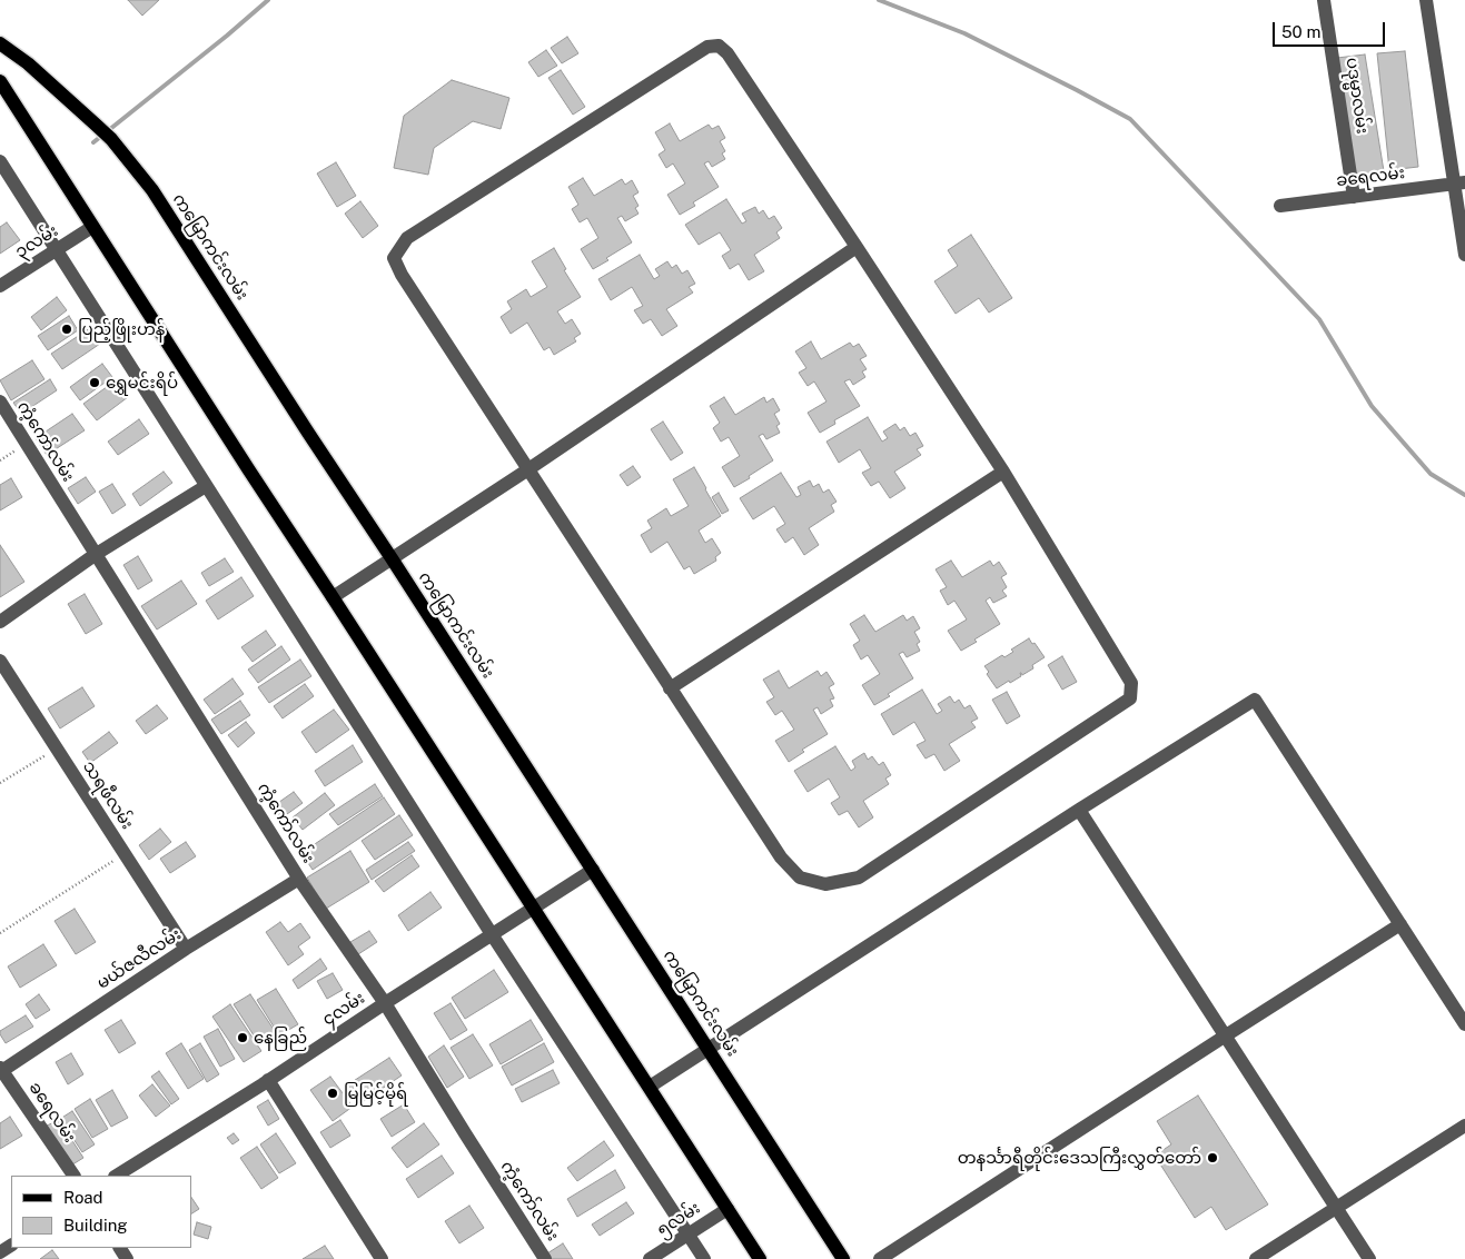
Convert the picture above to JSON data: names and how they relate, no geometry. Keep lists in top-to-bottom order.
{
  "streets": {
    "main road": ["ကမြောကင်းလမ်း"],
    "street": [
      "ပဒုမ္မာလမ်း",
      "ခရေလမ်း",
      "၃လမ်း",
      "ကံ့ကော်လမ်း",
      "သရဖီလမ်း",
      "မယ်ဇလီလမ်း",
      "၄လမ်း",
      "၅လမ်း"
    ]
  },
  "crossings": [
    ["ပဒုမ္မာလမ်း", "ခရေလမ်း"],
    ["ခရေလမ်း", "မယ်ဇလီလမ်း"],
    ["ကမြောကင်းလမ်း", "၄လမ်း"],
    ["ကံ့ကော်လမ်း", "မယ်ဇလီလမ်း"],
    ["ကံ့ကော်လမ်း", "၄လမ်း"],
    ["သရဖီလမ်း", "မယ်ဇလီလမ်း"]
  ],
  "places": [
    "ပြည့်ဖြိုးဟန်",
    "ရွှေမင်းရိပ်",
    "နေခြည်",
    "မြမြင့်မိုရ်",
    "တနင်္သာရီတိုင်းဒေသကြီးလွှတ်တော်"
  ],
  "legend": ["Road", "Building"],
  "scale_bar": "50 m"
}
